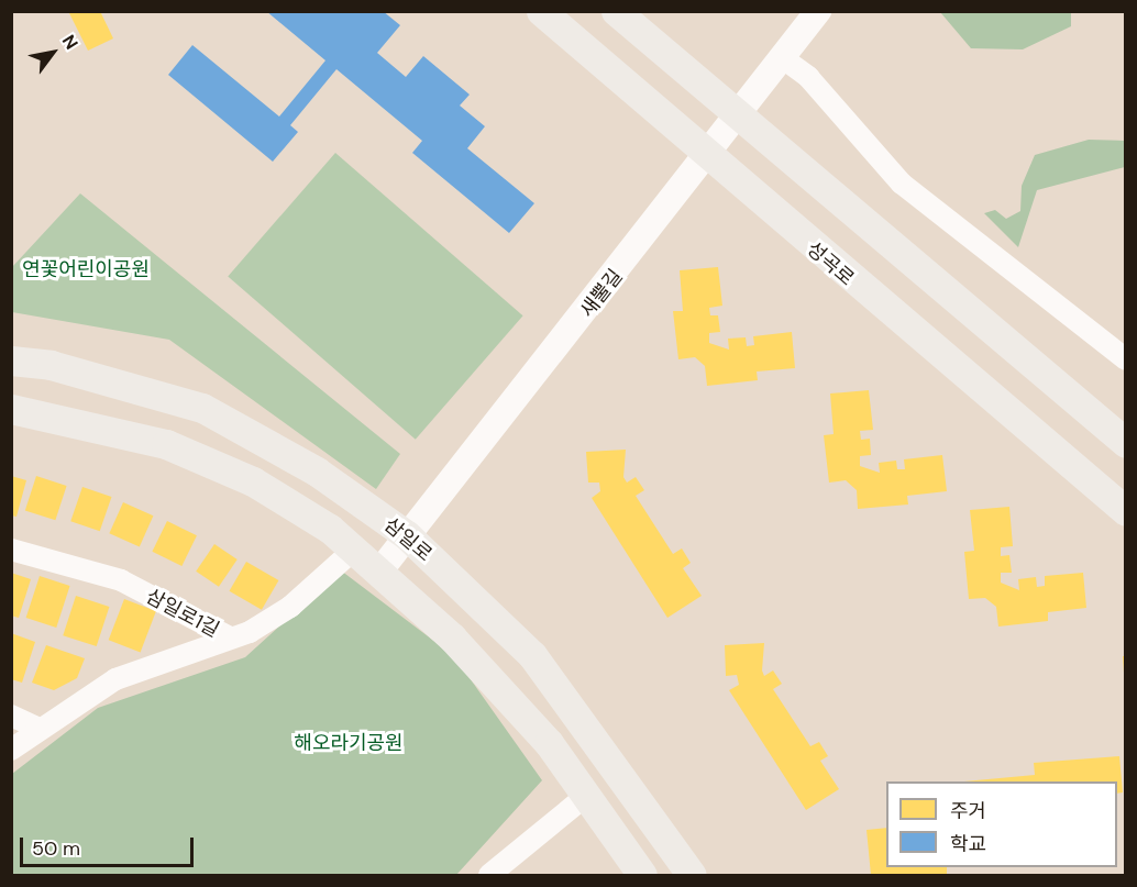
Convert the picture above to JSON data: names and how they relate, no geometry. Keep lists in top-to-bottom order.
{
  "streets": {
    "main road": ["성곡로", "삼일로"],
    "street": ["새뿔길", "삼일로1길"]
  },
  "crossings": [
    ["새뿔길", "삼일로"]
  ],
  "parks": ["연꽃어린이공원", "해오라기공원"],
  "legend": ["주거", "학교"],
  "scale_bar": "50 m",
  "north": "top right"
}
